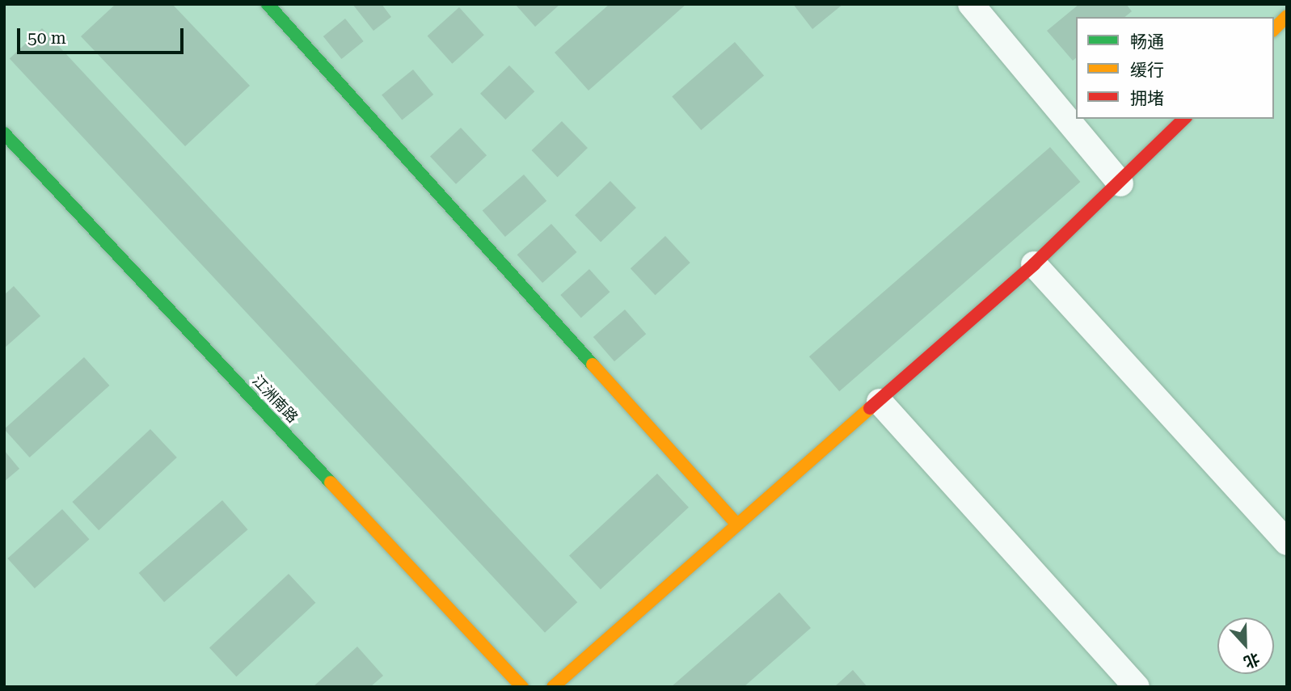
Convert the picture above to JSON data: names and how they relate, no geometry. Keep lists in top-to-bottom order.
{
  "streets": {
    "street": ["江洲南路"]
  },
  "legend": ["畅通", "缓行", "拥堵"],
  "scale_bar": "50 m",
  "north": "bottom"
}
